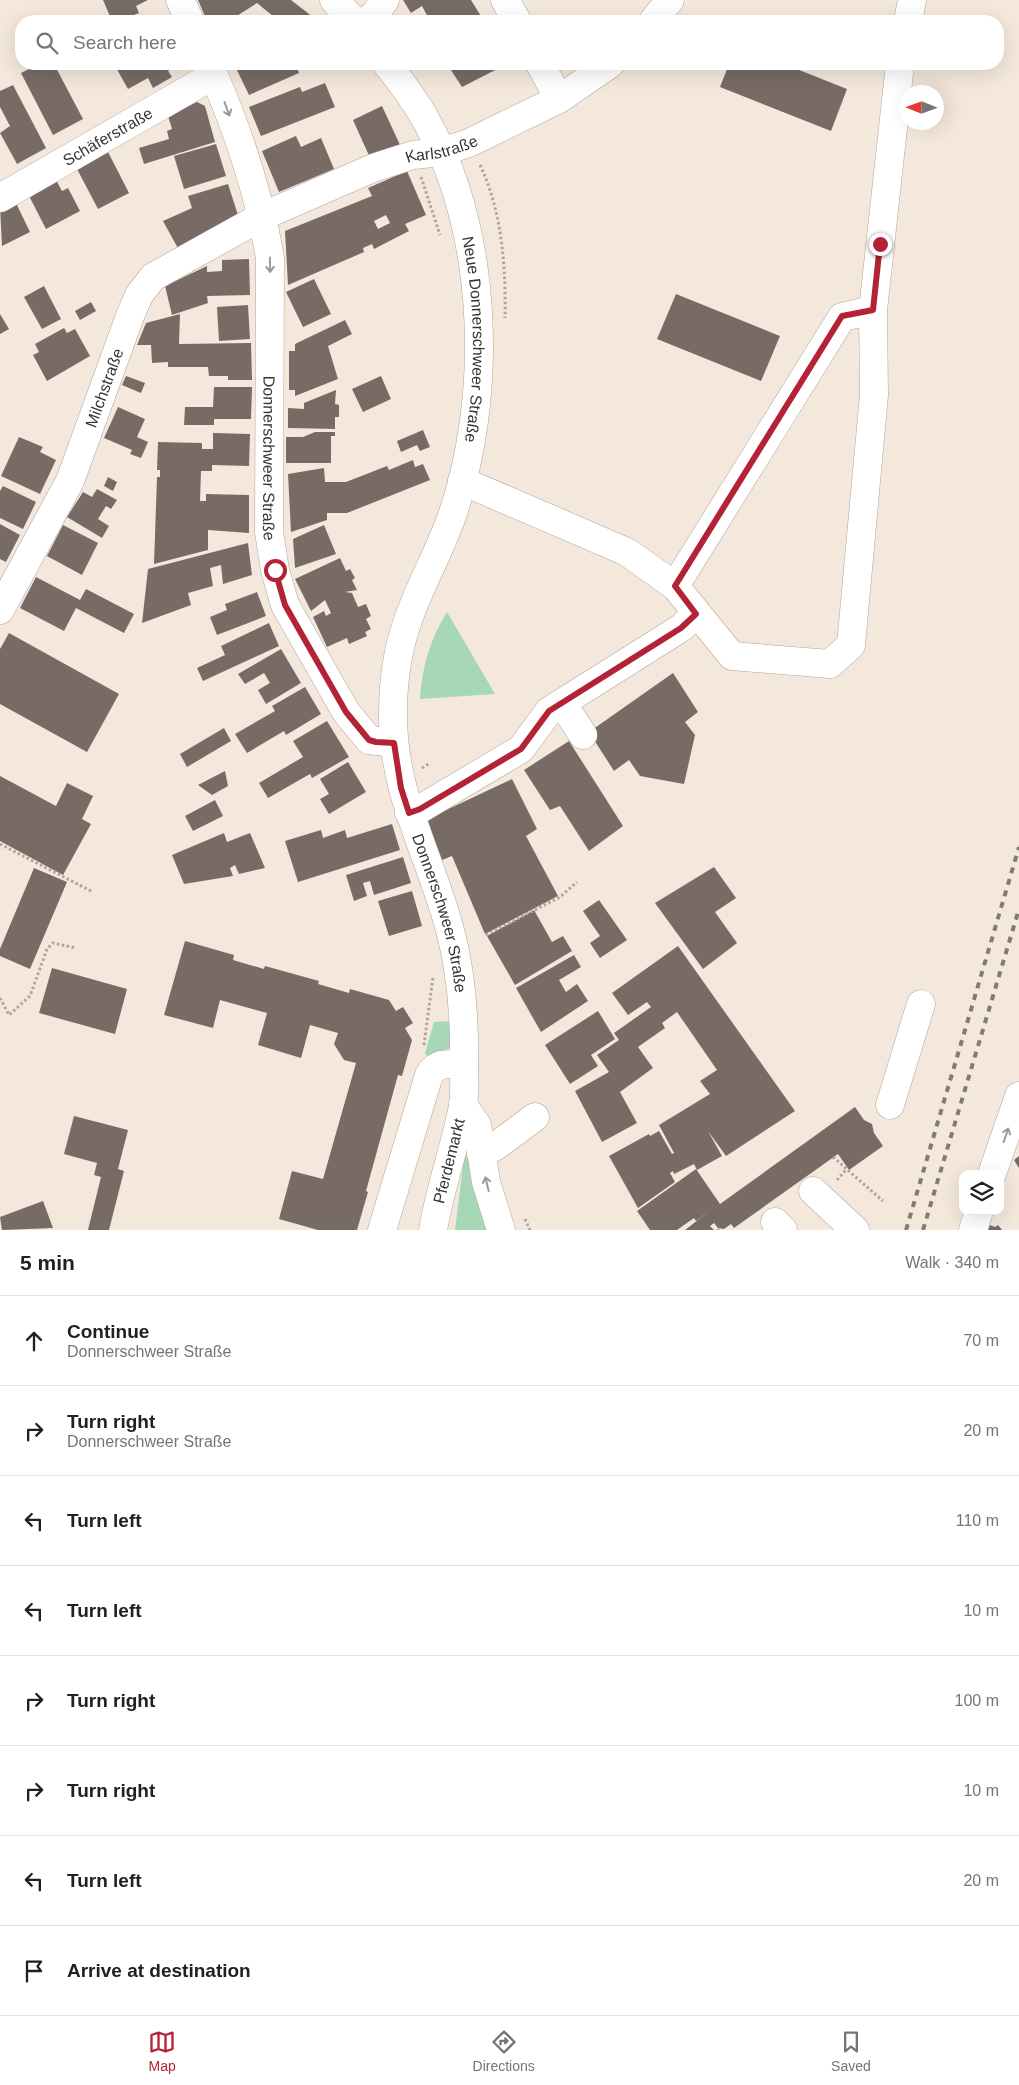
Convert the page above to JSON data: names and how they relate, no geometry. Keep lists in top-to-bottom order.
{
  "streets": {
    "street": [
      "Schäferstraße",
      "Karlstraße",
      "Neue Donnerschweer Straße",
      "Milchstraße",
      "Donnerschweer Straße",
      "Pferdemarkt"
    ]
  },
  "crossings": [
    ["Schäferstraße", "Donnerschweer Straße"],
    ["Karlstraße", "Neue Donnerschweer Straße"],
    ["Karlstraße", "Milchstraße"],
    ["Karlstraße", "Donnerschweer Straße"],
    ["Neue Donnerschweer Straße", "Donnerschweer Straße"],
    ["Milchstraße", "Donnerschweer Straße"],
    ["Donnerschweer Straße", "Pferdemarkt"]
  ],
  "one_way": ["Donnerschweer Straße"],
  "north": "left",
  "page": {
    "search": "Search here",
    "heading": ["5 min", "Walk · 340 m"],
    "list": [
      ["Continue", "Donnerschweer Straße", "70 m"],
      ["Turn right", "Donnerschweer Straße", "20 m"],
      ["Turn left", "110 m"],
      ["Turn left", "10 m"],
      ["Turn right", "100 m"],
      ["Turn right", "10 m"],
      ["Turn left", "20 m"],
      "Arrive at destination"
    ],
    "nav": ["Map", "Directions", "Saved"]
  }
}
